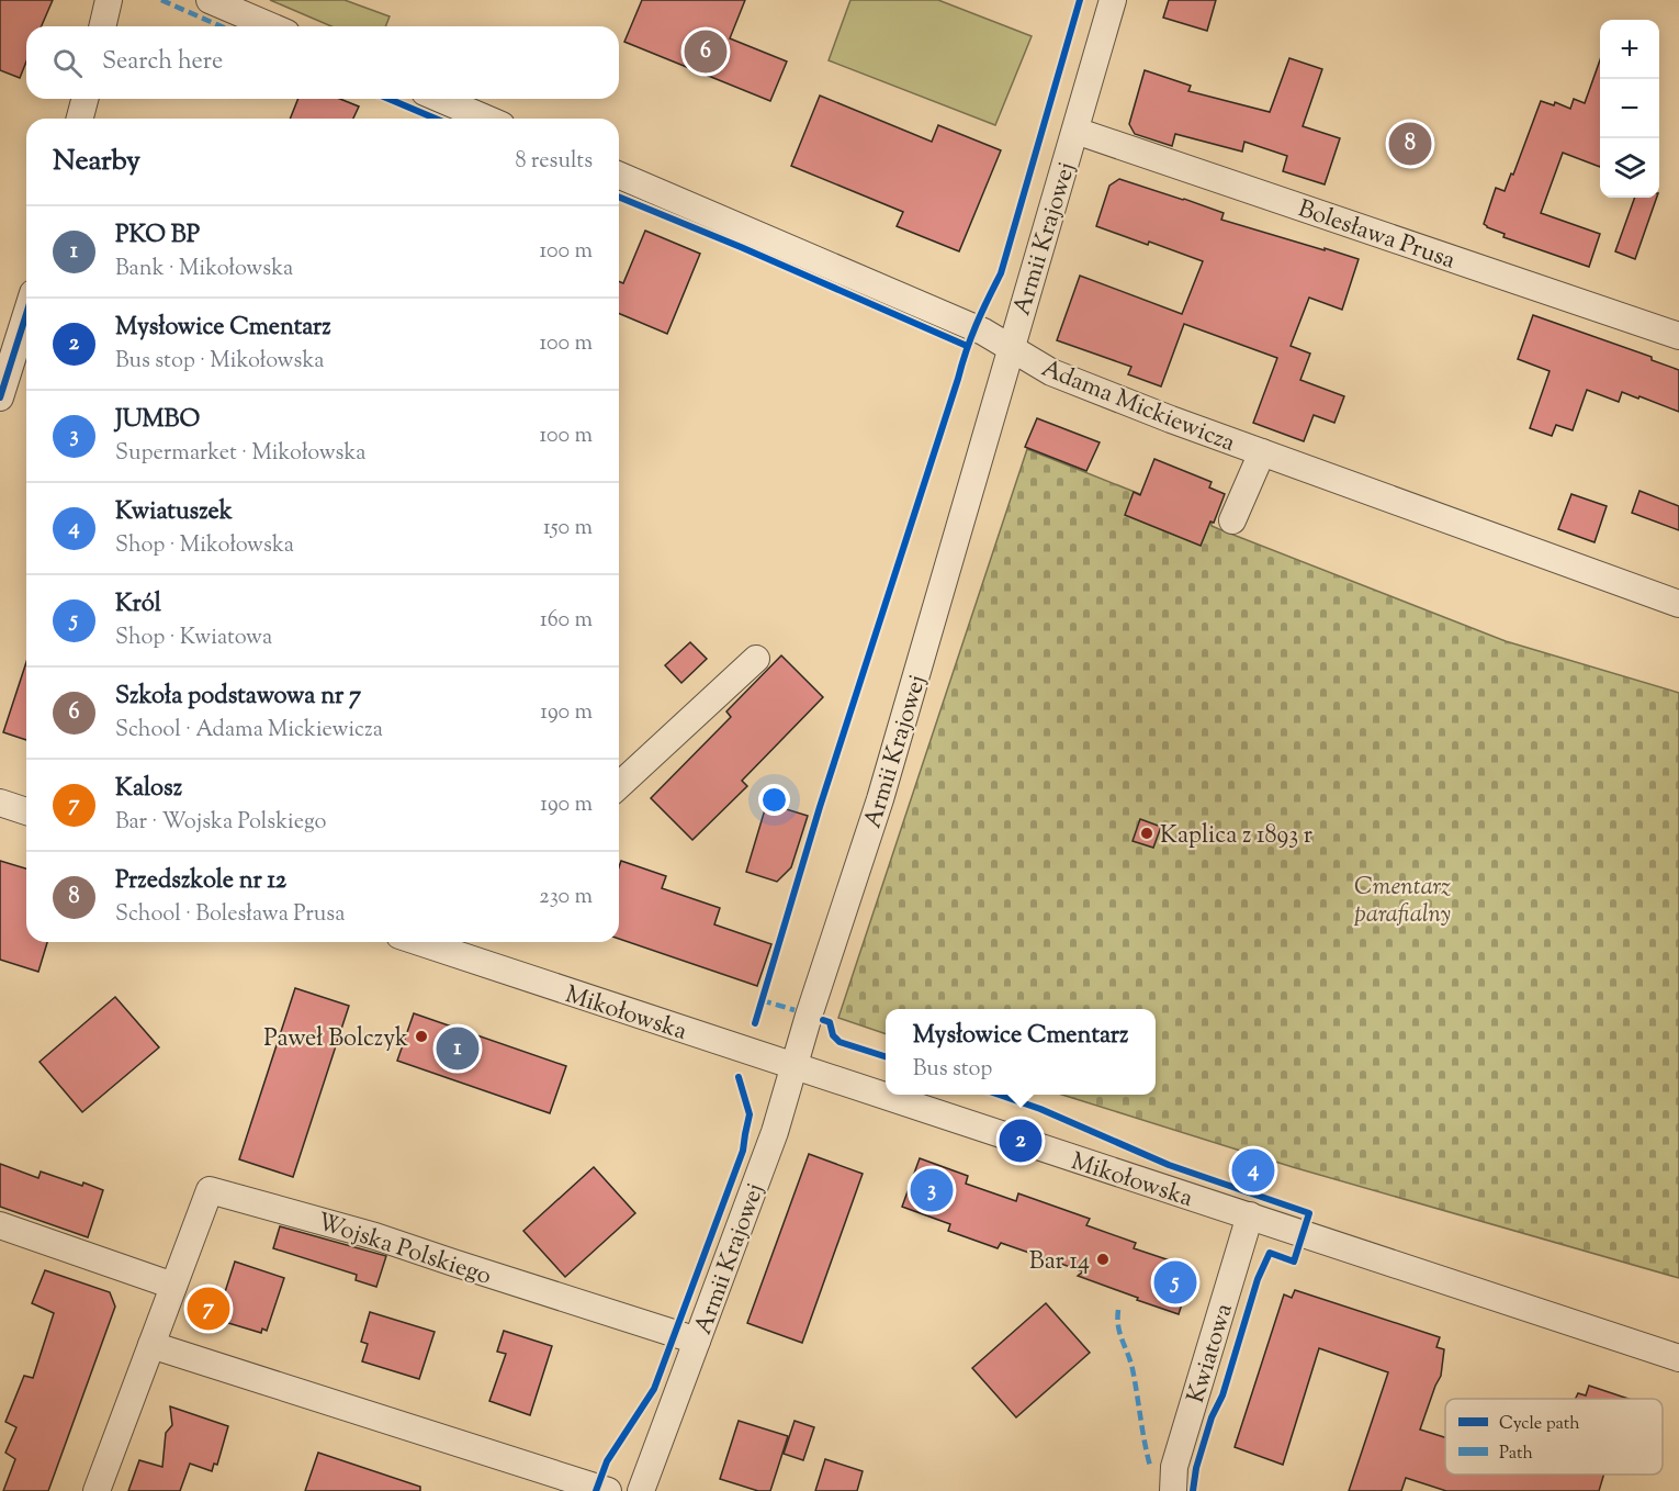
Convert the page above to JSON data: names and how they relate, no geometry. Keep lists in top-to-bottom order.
{
  "streets": {
    "street": [
      "Bolesława Prusa",
      "Armii Krajowej",
      "Adama Mickiewicza",
      "Mikołowska",
      "Wojska Polskiego",
      "Kwiatowa"
    ]
  },
  "crossings": [
    ["Bolesława Prusa", "Armii Krajowej"],
    ["Armii Krajowej", "Adama Mickiewicza"],
    ["Armii Krajowej", "Mikołowska"],
    ["Armii Krajowej", "Wojska Polskiego"],
    ["Mikołowska", "Kwiatowa"]
  ],
  "parks": ["Cmentarz parafialny"],
  "places": ["Kaplica z 1893 r", "Paweł Bolczyk", "Bar 14"],
  "legend": ["Cycle path", "Path"],
  "page": {
    "map_buttons": ["+", "−"],
    "search": "Search here",
    "pins": [
      "6",
      "8",
      "1",
      "2",
      "4",
      "3",
      "5",
      "7"
    ],
    "heading": ["Nearby", "8 results"],
    "list": [
      {
        "mark": "1",
        "name": "PKO BP",
        "note": "Bank · Mikołowska",
        "value": "100 m"
      },
      {
        "mark": "2",
        "name": "Mysłowice Cmentarz",
        "note": "Bus stop · Mikołowska",
        "value": "100 m"
      },
      {
        "mark": "3",
        "name": "JUMBO",
        "note": "Supermarket · Mikołowska",
        "value": "100 m"
      },
      {
        "mark": "4",
        "name": "Kwiatuszek",
        "note": "Shop · Mikołowska",
        "value": "150 m"
      },
      {
        "mark": "5",
        "name": "Król",
        "note": "Shop · Kwiatowa",
        "value": "160 m"
      },
      {
        "mark": "6",
        "name": "Szkoła podstawowa nr 7",
        "note": "School · Adama Mickiewicza",
        "value": "190 m"
      },
      {
        "mark": "7",
        "name": "Kalosz",
        "note": "Bar · Wojska Polskiego",
        "value": "190 m"
      },
      {
        "mark": "8",
        "name": "Przedszkole nr 12",
        "note": "School · Bolesława Prusa",
        "value": "230 m"
      }
    ],
    "popup": ["Mysłowice Cmentarz", "Bus stop"]
  }
}
